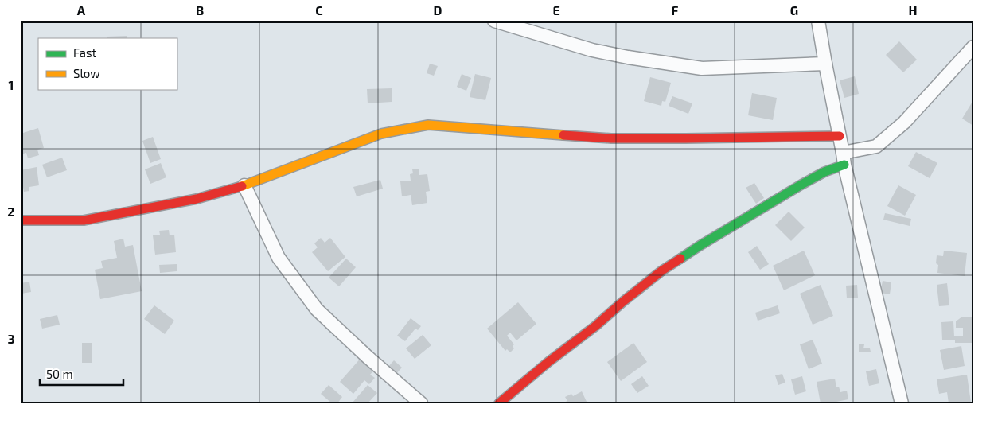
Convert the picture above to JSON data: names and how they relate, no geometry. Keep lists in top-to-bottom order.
{
  "legend": ["Fast", "Slow"],
  "scale_bar": "50 m",
  "grid": {
    "columns": [
      "A",
      "B",
      "C",
      "D",
      "E",
      "F",
      "G",
      "H"
    ],
    "rows": ["1", "2", "3"]
  }
}
